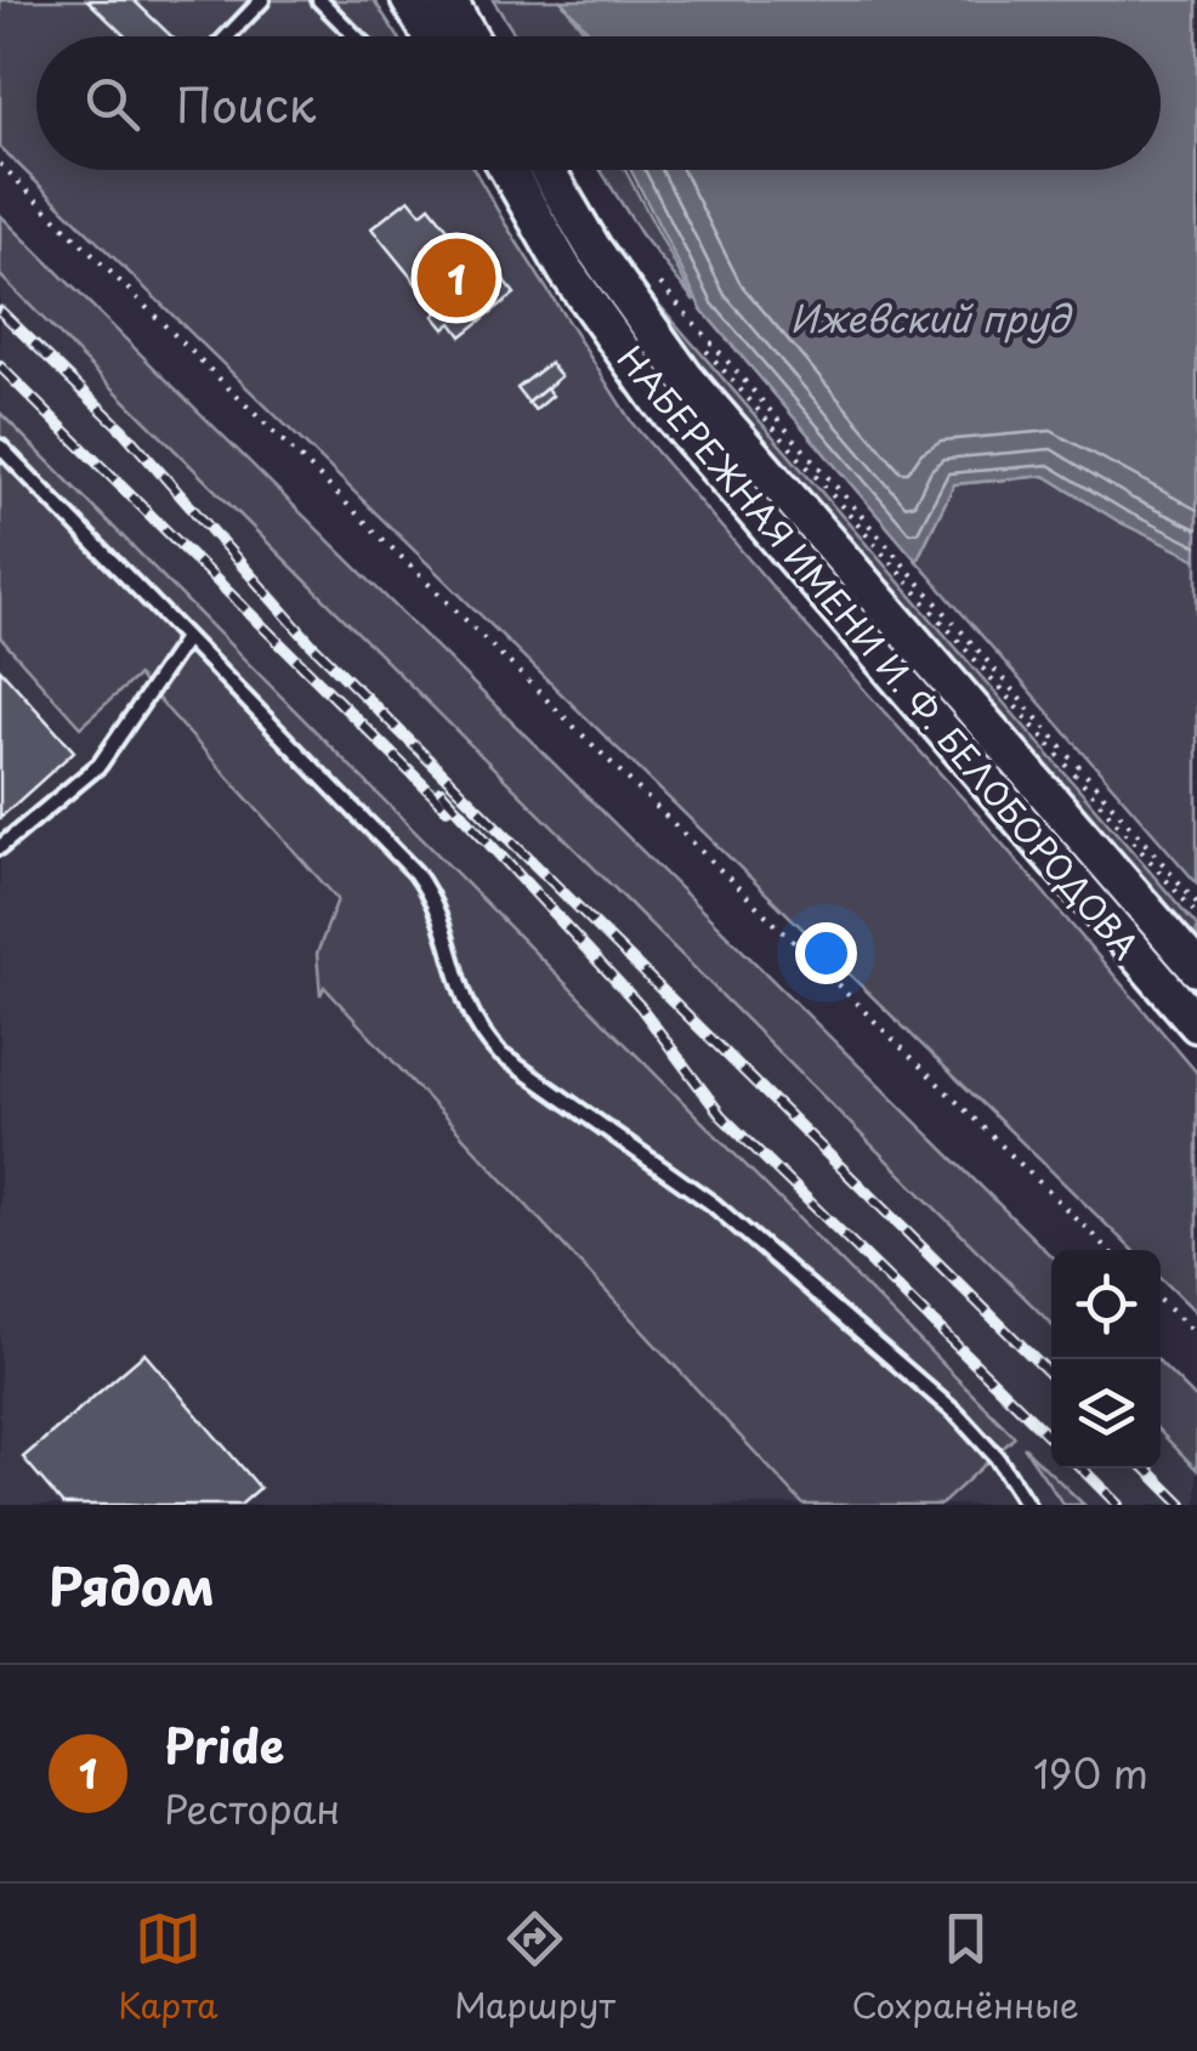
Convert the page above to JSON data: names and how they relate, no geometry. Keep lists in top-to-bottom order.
{
  "streets": {
    "main road": ["НАБЕРЕЖНАЯ ИМЕНИ И. Ф. БЕЛОБОРОДОВА"]
  },
  "water": ["Ижевский пруд"],
  "page": {
    "search": "Поиск",
    "pins": "1",
    "heading": "Рядом",
    "list": [
      {
        "mark": "1",
        "name": "Pride",
        "note": "Ресторан",
        "value": "190 m"
      }
    ],
    "nav": ["Карта", "Маршрут", "Сохранённые"]
  }
}
